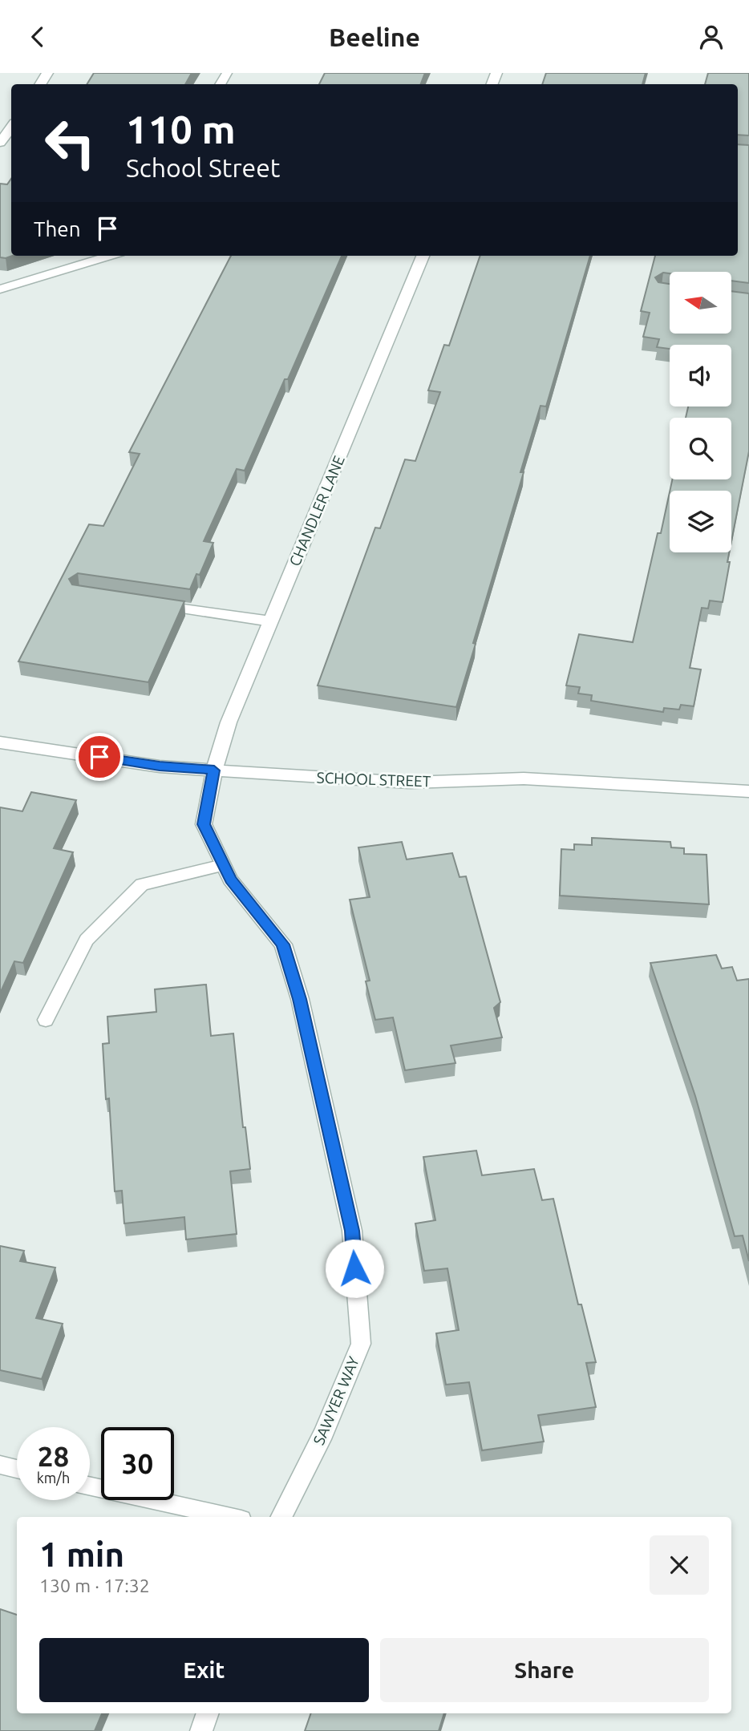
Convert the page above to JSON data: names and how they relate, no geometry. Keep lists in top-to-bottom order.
{
  "streets": {
    "street": ["CHANDLER LANE", "SCHOOL STREET", "SAWYER WAY"]
  },
  "crossings": [
    ["CHANDLER LANE", "SCHOOL STREET"],
    ["CHANDLER LANE", "SAWYER WAY"],
    ["SCHOOL STREET", "SAWYER WAY"]
  ],
  "north": "left",
  "page": {
    "header": "Beeline",
    "turn": ["110 m", "School Street"],
    "then": "Then",
    "speed": "28 km/h",
    "limit": "30",
    "heading": ["1 min", "130 m · 17:32"],
    "buttons": ["Exit", "Share"]
  }
}
